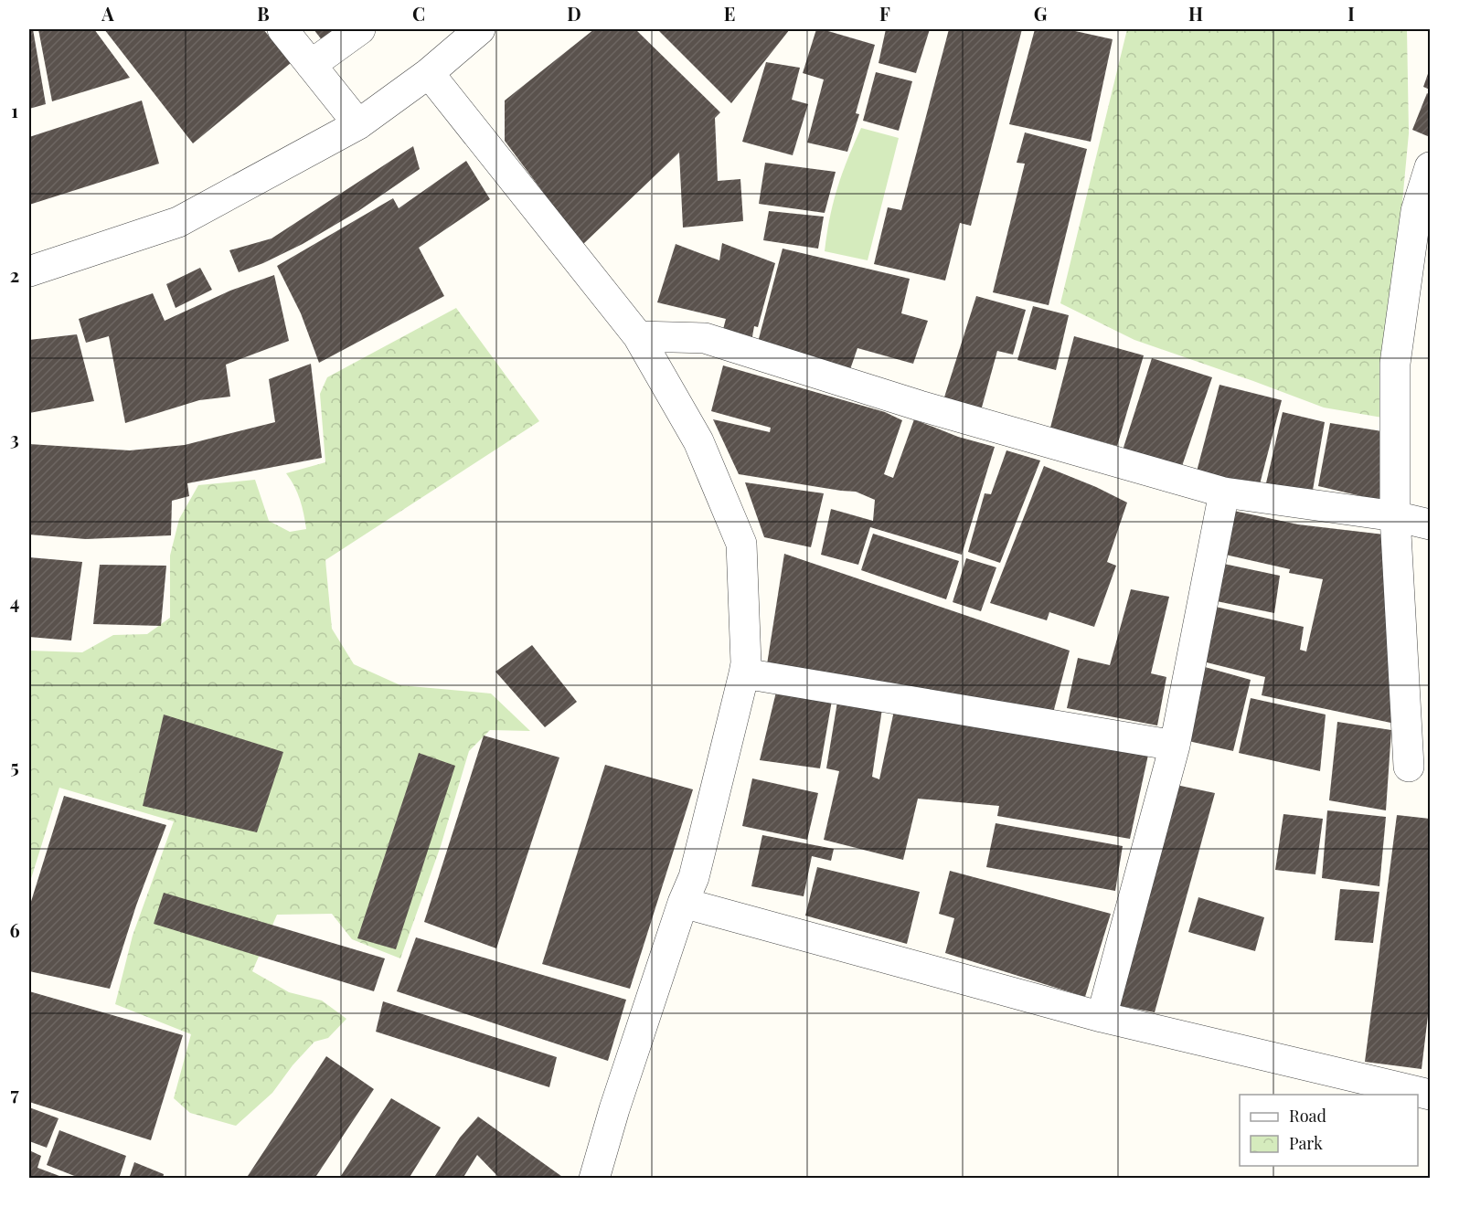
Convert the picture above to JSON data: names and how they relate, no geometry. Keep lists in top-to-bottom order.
{
  "legend": ["Road", "Park"],
  "grid": {
    "columns": [
      "A",
      "B",
      "C",
      "D",
      "E",
      "F",
      "G",
      "H",
      "I"
    ],
    "rows": [
      "1",
      "2",
      "3",
      "4",
      "5",
      "6",
      "7"
    ]
  }
}
